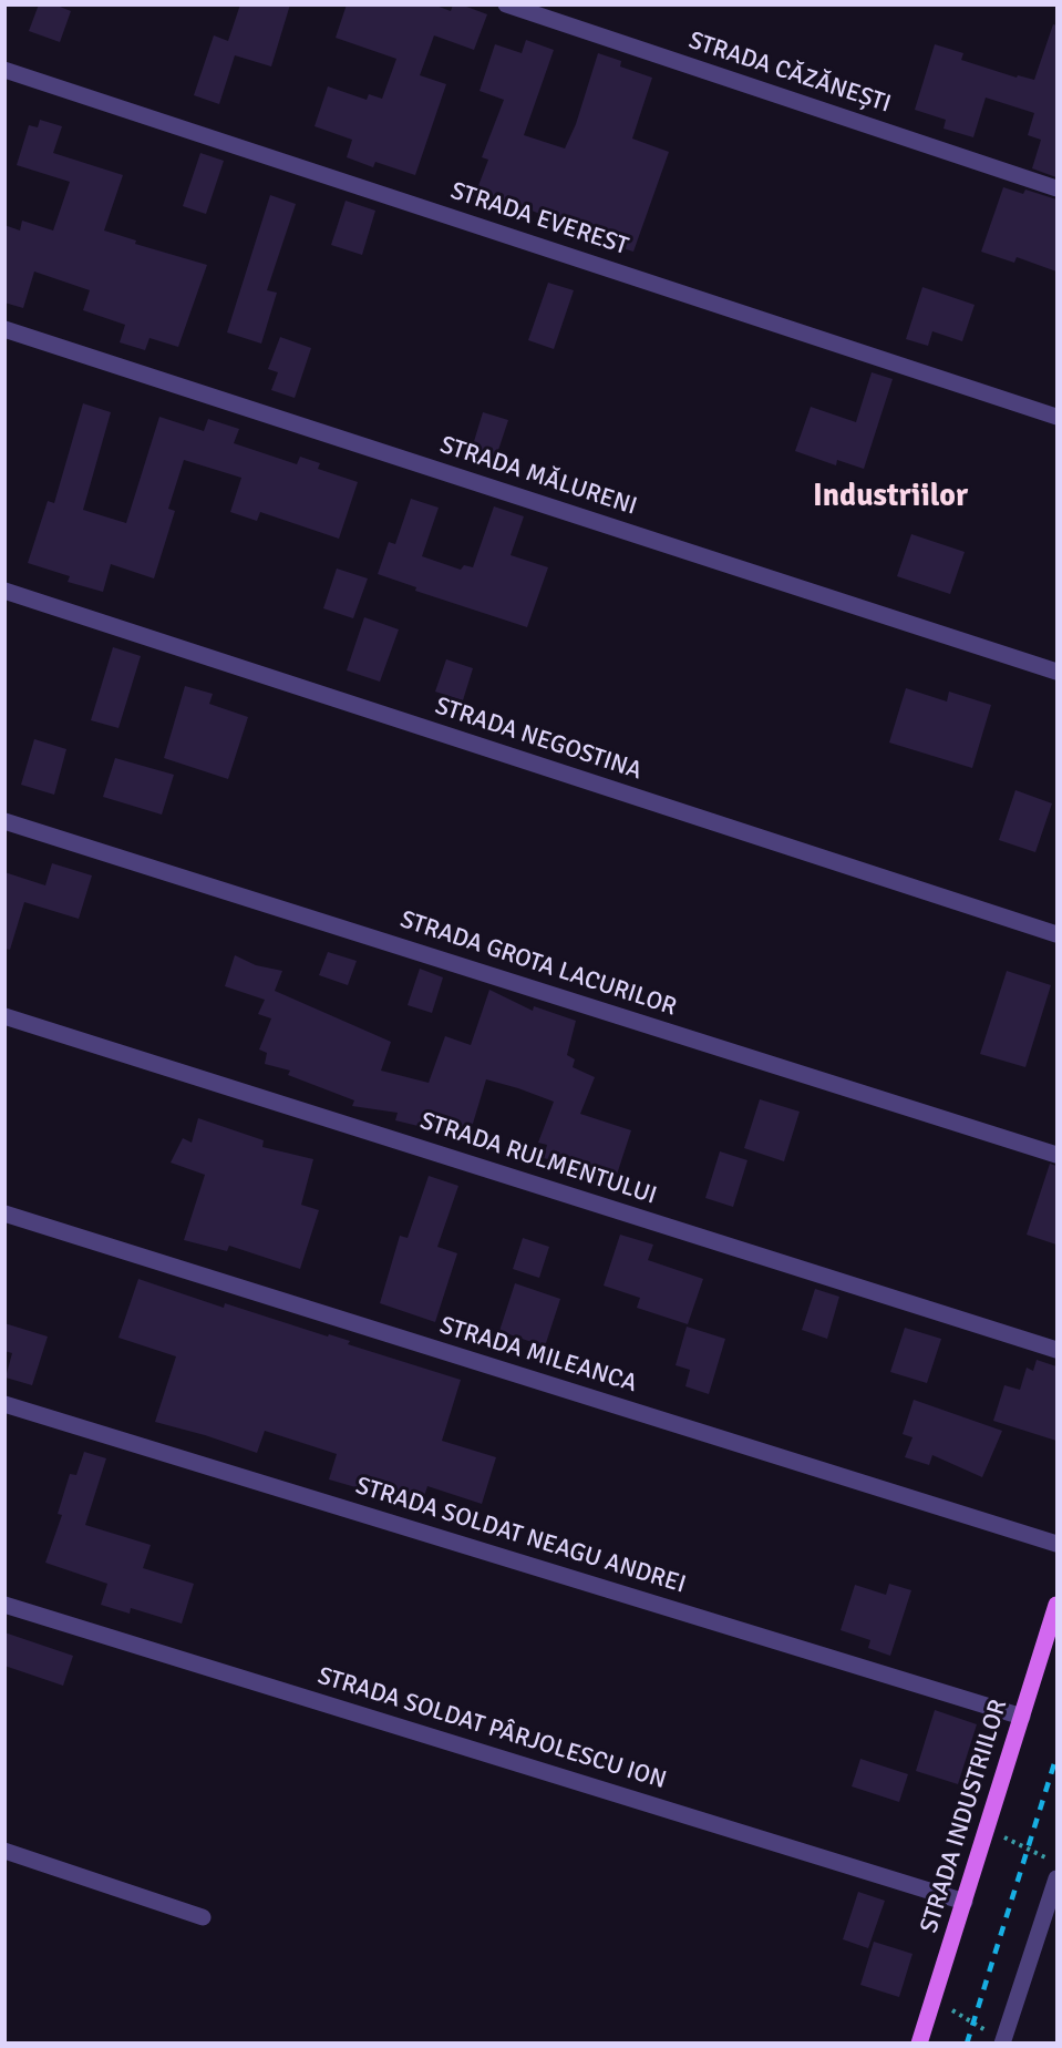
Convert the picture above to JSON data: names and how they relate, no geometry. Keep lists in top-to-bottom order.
{
  "streets": {
    "main road": ["STRADA INDUSTRIILOR"],
    "street": [
      "STRADA CĂZĂNEȘTI",
      "STRADA EVEREST",
      "STRADA MĂLURENI",
      "STRADA NEGOSTINA",
      "STRADA GROTA LACURILOR",
      "STRADA RULMENTULUI",
      "STRADA MILEANCA",
      "STRADA SOLDAT NEAGU ANDREI",
      "STRADA SOLDAT PÂRJOLESCU ION"
    ]
  },
  "crossings": [
    ["STRADA SOLDAT NEAGU ANDREI", "STRADA INDUSTRIILOR"],
    ["STRADA SOLDAT PÂRJOLESCU ION", "STRADA INDUSTRIILOR"]
  ],
  "districts": ["Industriilor"]
}
